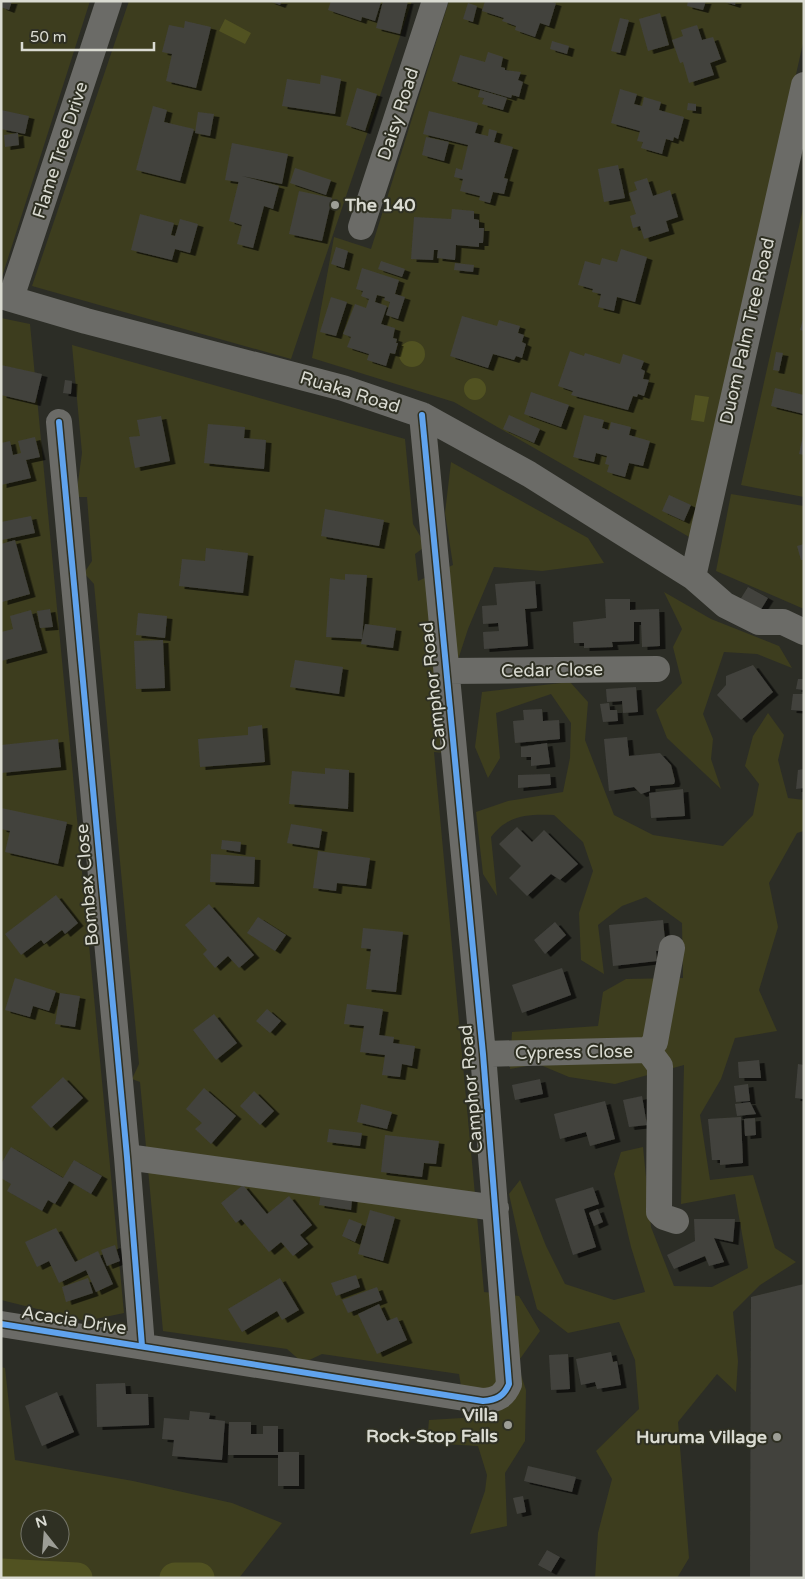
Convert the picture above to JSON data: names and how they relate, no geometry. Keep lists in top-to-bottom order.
{
  "streets": {
    "street": [
      "Daisy Road",
      "Flame Tree Drive",
      "Duom Palm Tree Road",
      "Ruaka Road",
      "Cedar Close",
      "Camphor Road",
      "Bombax Close",
      "Cypress Close",
      "Acacia Drive"
    ]
  },
  "crossings": [
    ["Flame Tree Drive", "Ruaka Road"],
    ["Duom Palm Tree Road", "Ruaka Road"],
    ["Ruaka Road", "Camphor Road"],
    ["Cedar Close", "Camphor Road"],
    ["Camphor Road", "Bombax Close"],
    ["Camphor Road", "Cypress Close"],
    ["Camphor Road", "Acacia Drive"],
    ["Bombax Close", "Acacia Drive"]
  ],
  "places": ["The 140", "Villa Rock-Stop Falls", "Huruma Village"],
  "scale_bar": "50 m",
  "north": "top"
}
